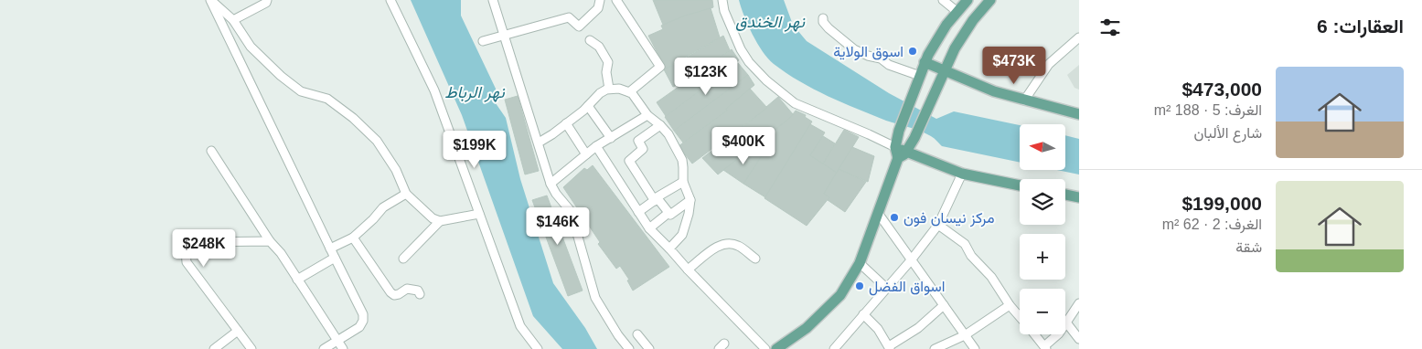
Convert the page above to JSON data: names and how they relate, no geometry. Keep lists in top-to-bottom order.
{
  "water": ["نهر الخندق", "نهر الرباط"],
  "places": ["اسوق الولاية", "مركز نيسان فون", "اسواق الفضل"],
  "north": "left",
  "page": {
    "heading": "العقارات: 6",
    "price": [
      "$473K",
      "$123K",
      "$400K",
      "$199K",
      "$146K",
      "$248K"
    ],
    "list": [
      {
        "name": "$473,000",
        "note": "الغرف: 5 · 188 m² · شارع الألبان"
      },
      {
        "name": "$199,000",
        "note": "الغرف: 2 · 62 m² · شقة"
      }
    ],
    "map_buttons": ["+", "−"]
  }
}
